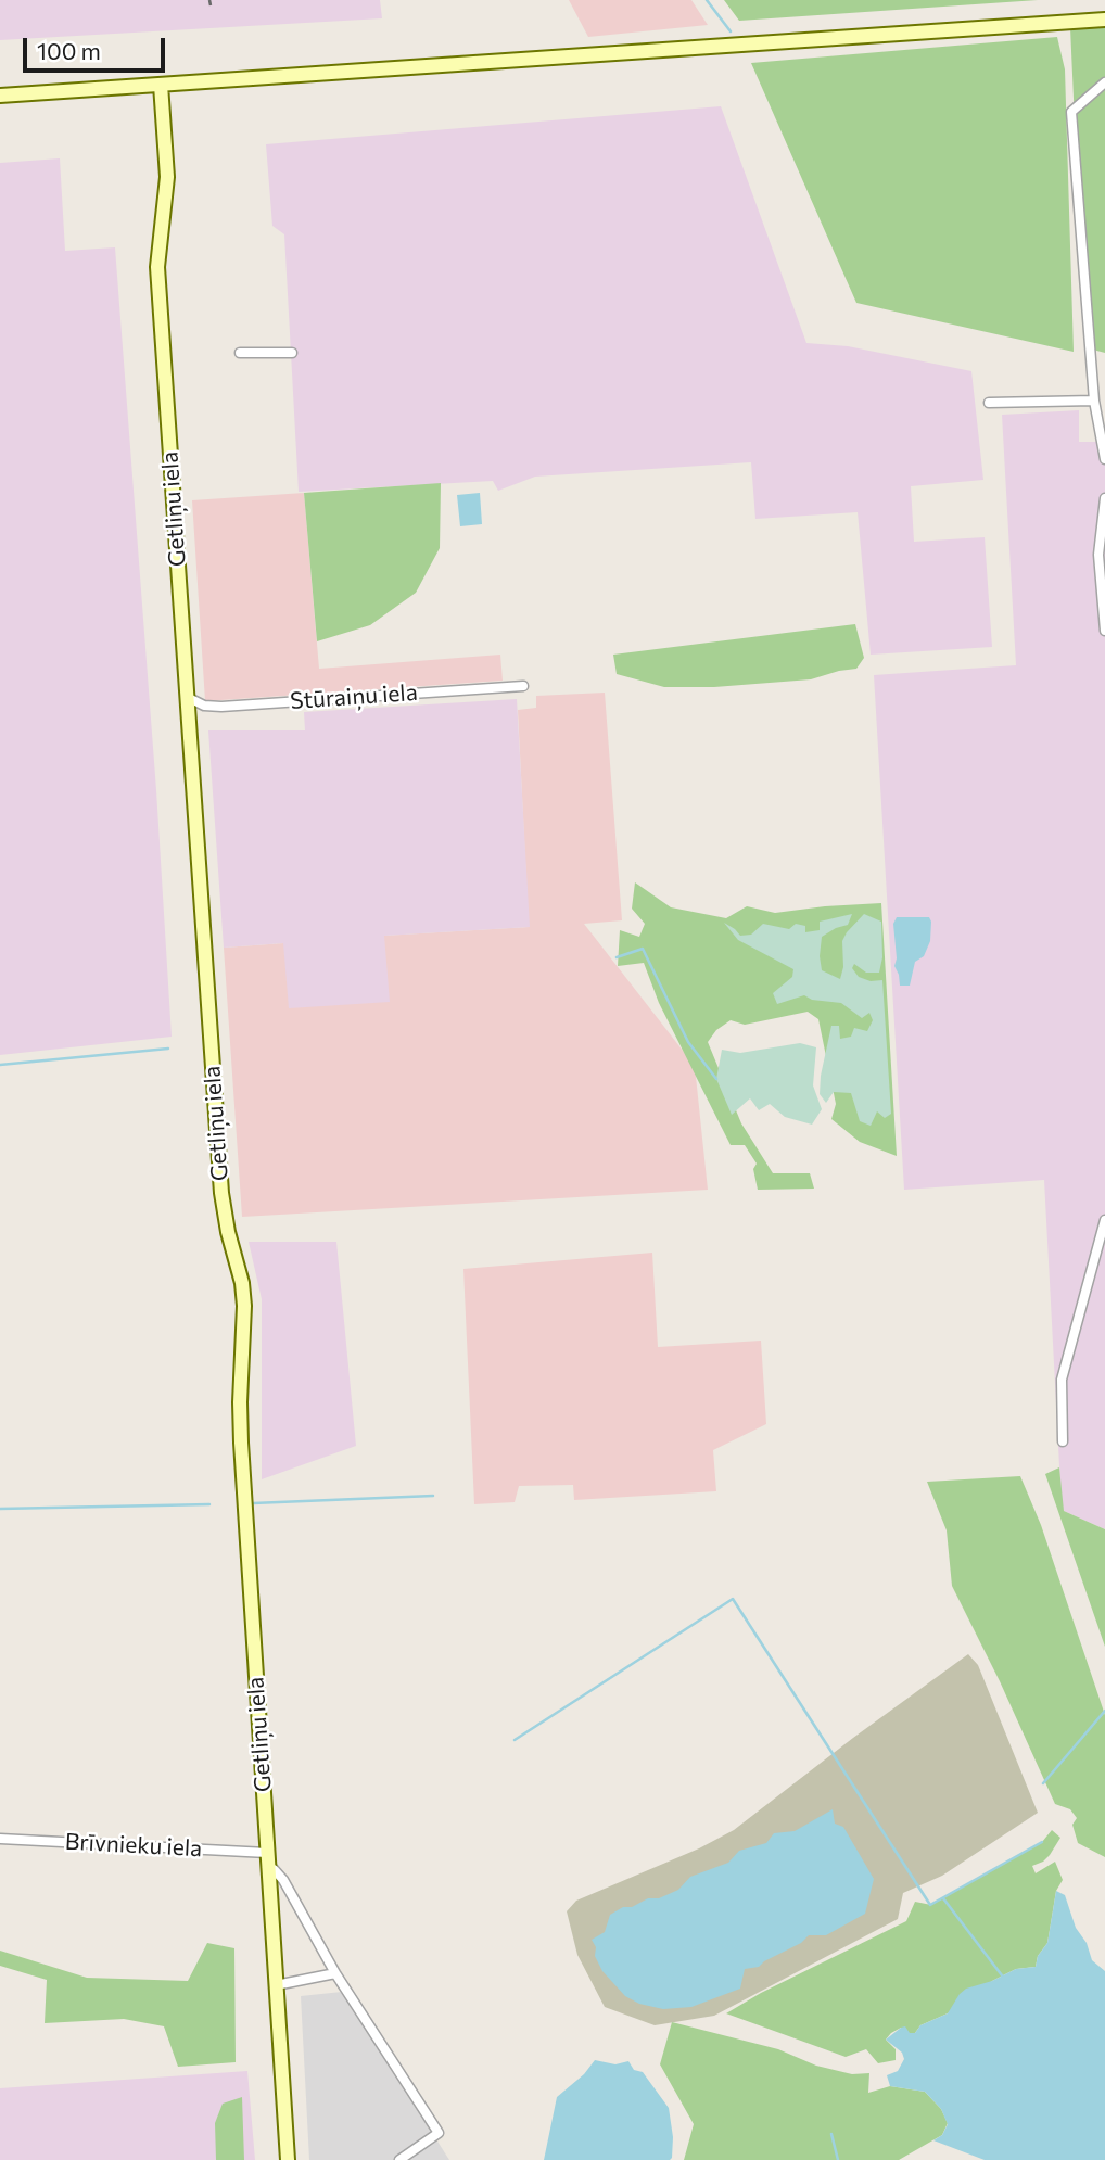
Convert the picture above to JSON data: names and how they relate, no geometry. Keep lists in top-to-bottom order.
{
  "streets": {
    "street": ["Getliņu iela", "Stūraiņu iela", "Brīvnieku iela"]
  },
  "crossings": [
    ["Getliņu iela", "Stūraiņu iela"],
    ["Getliņu iela", "Brīvnieku iela"]
  ],
  "scale_bar": "100 m"
}
